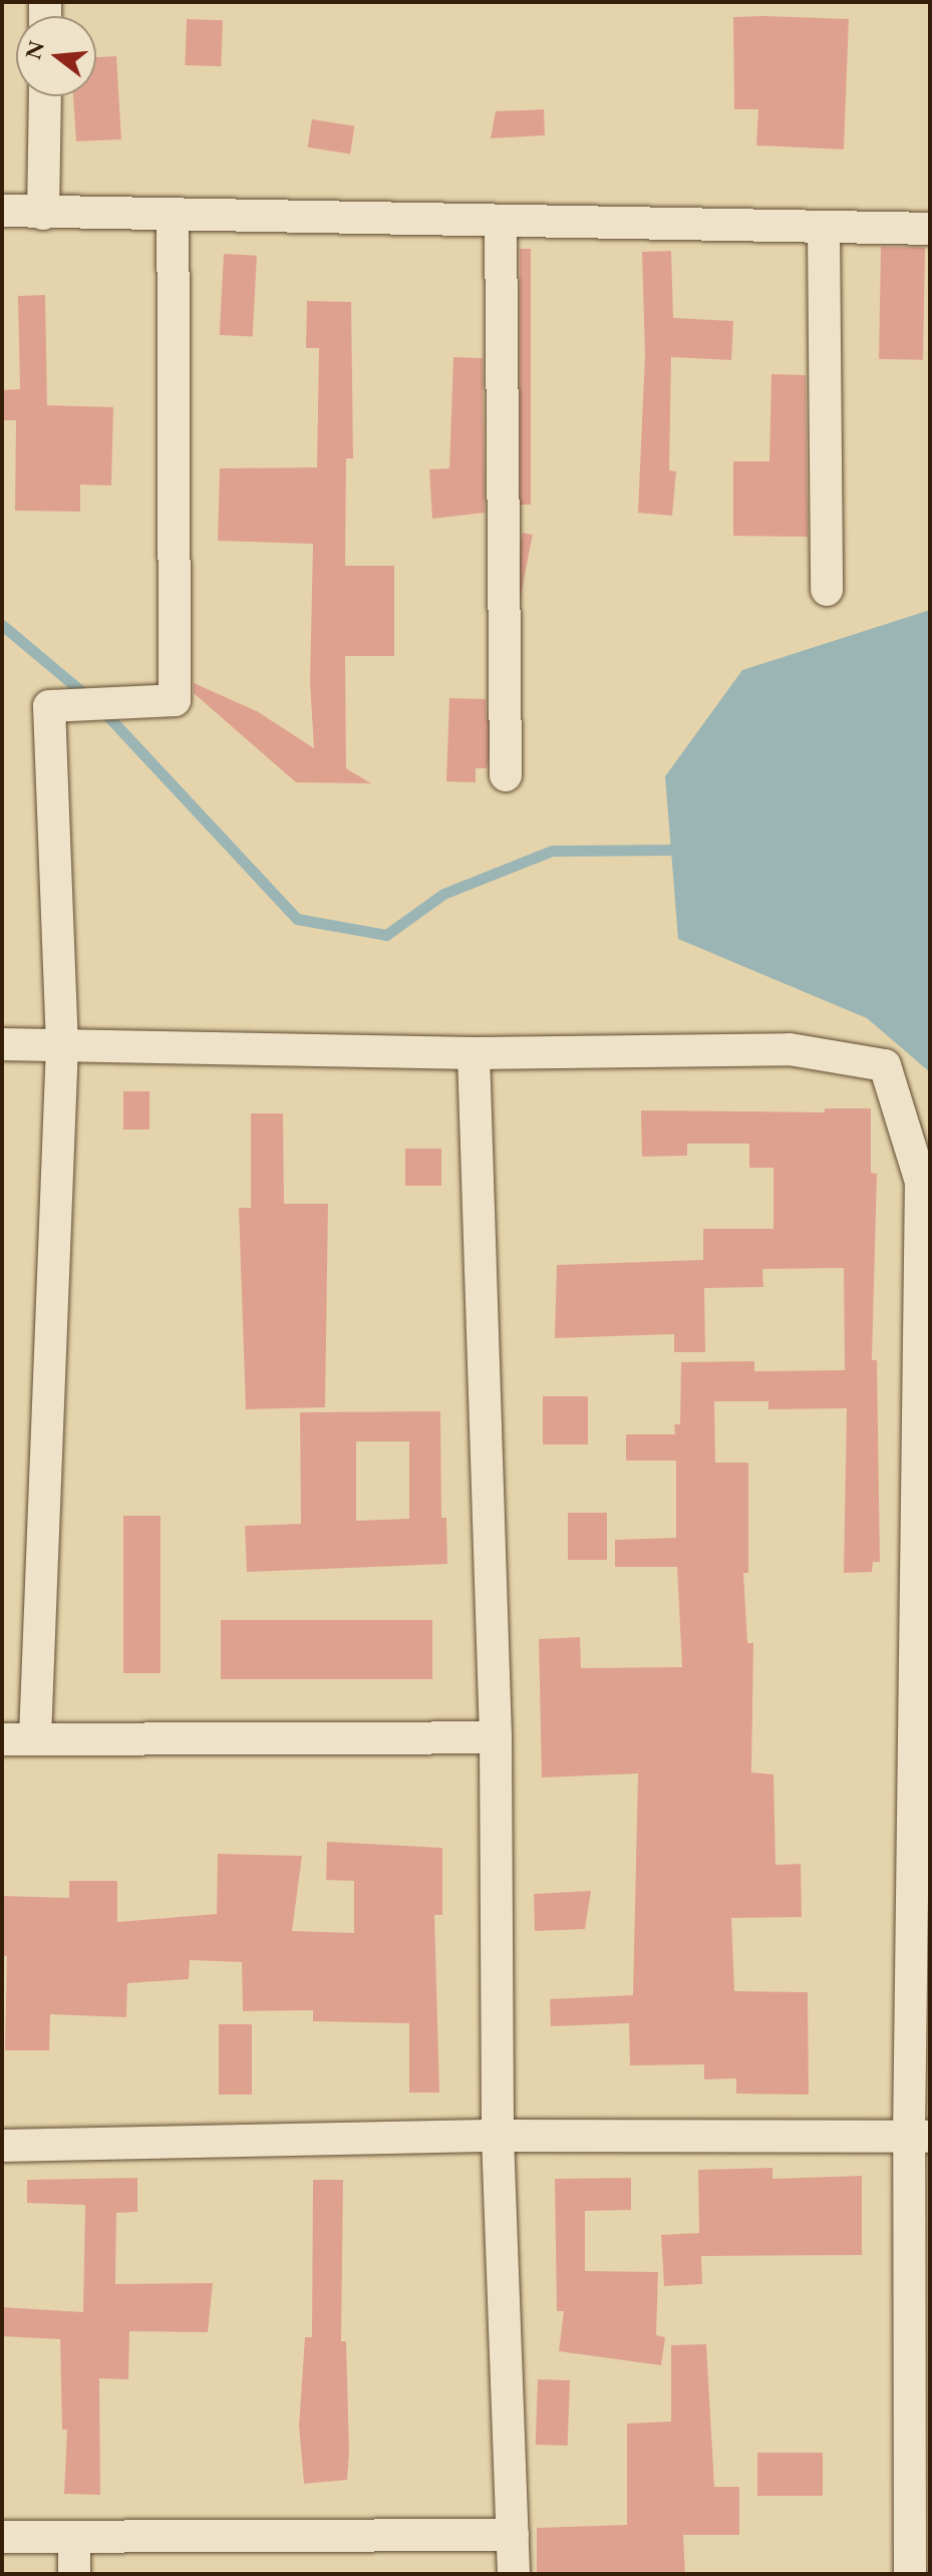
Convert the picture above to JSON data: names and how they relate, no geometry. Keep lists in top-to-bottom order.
{
  "north": "left"
}
